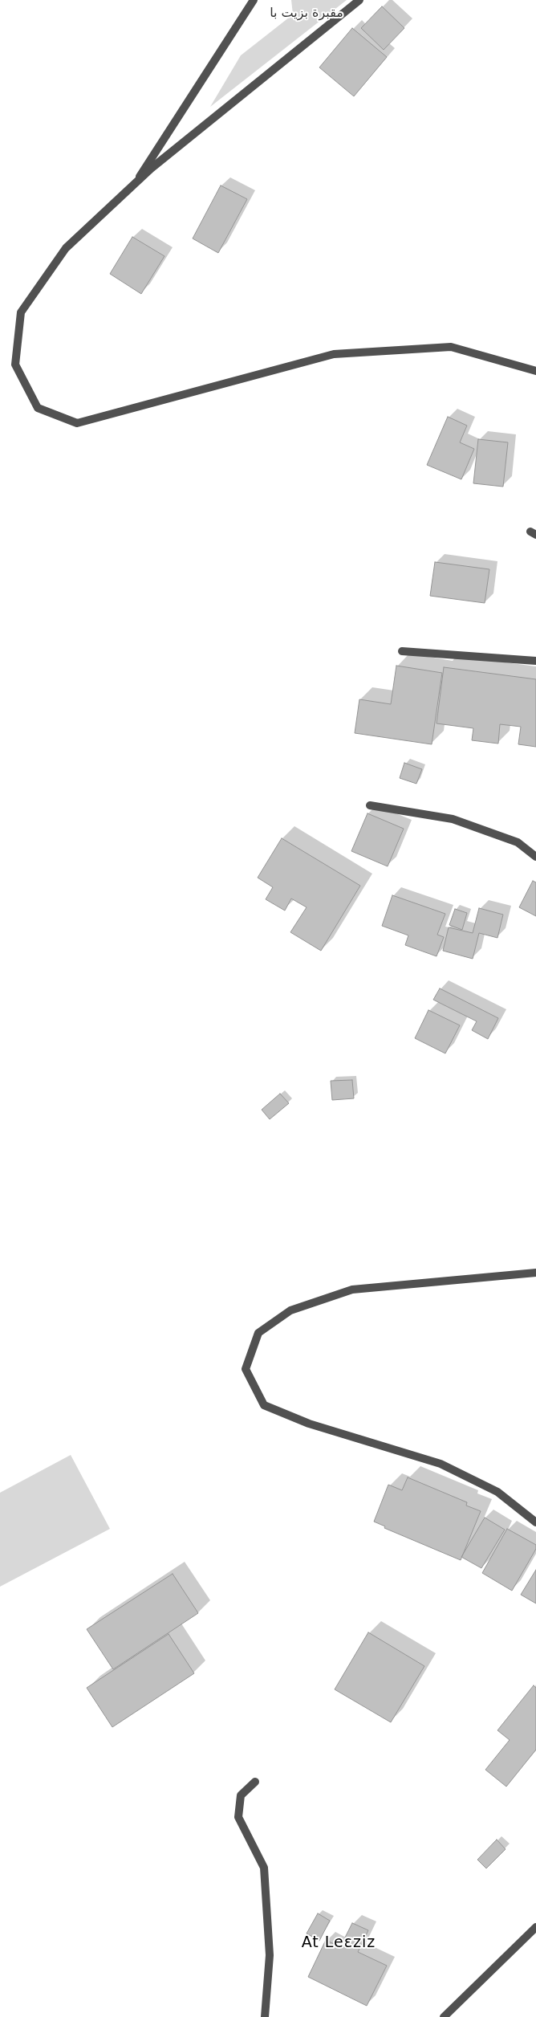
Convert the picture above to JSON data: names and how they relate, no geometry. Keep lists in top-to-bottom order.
{
  "districts": ["At Leεziz"],
  "parks": ["مقبرة بزيت با"]
}
